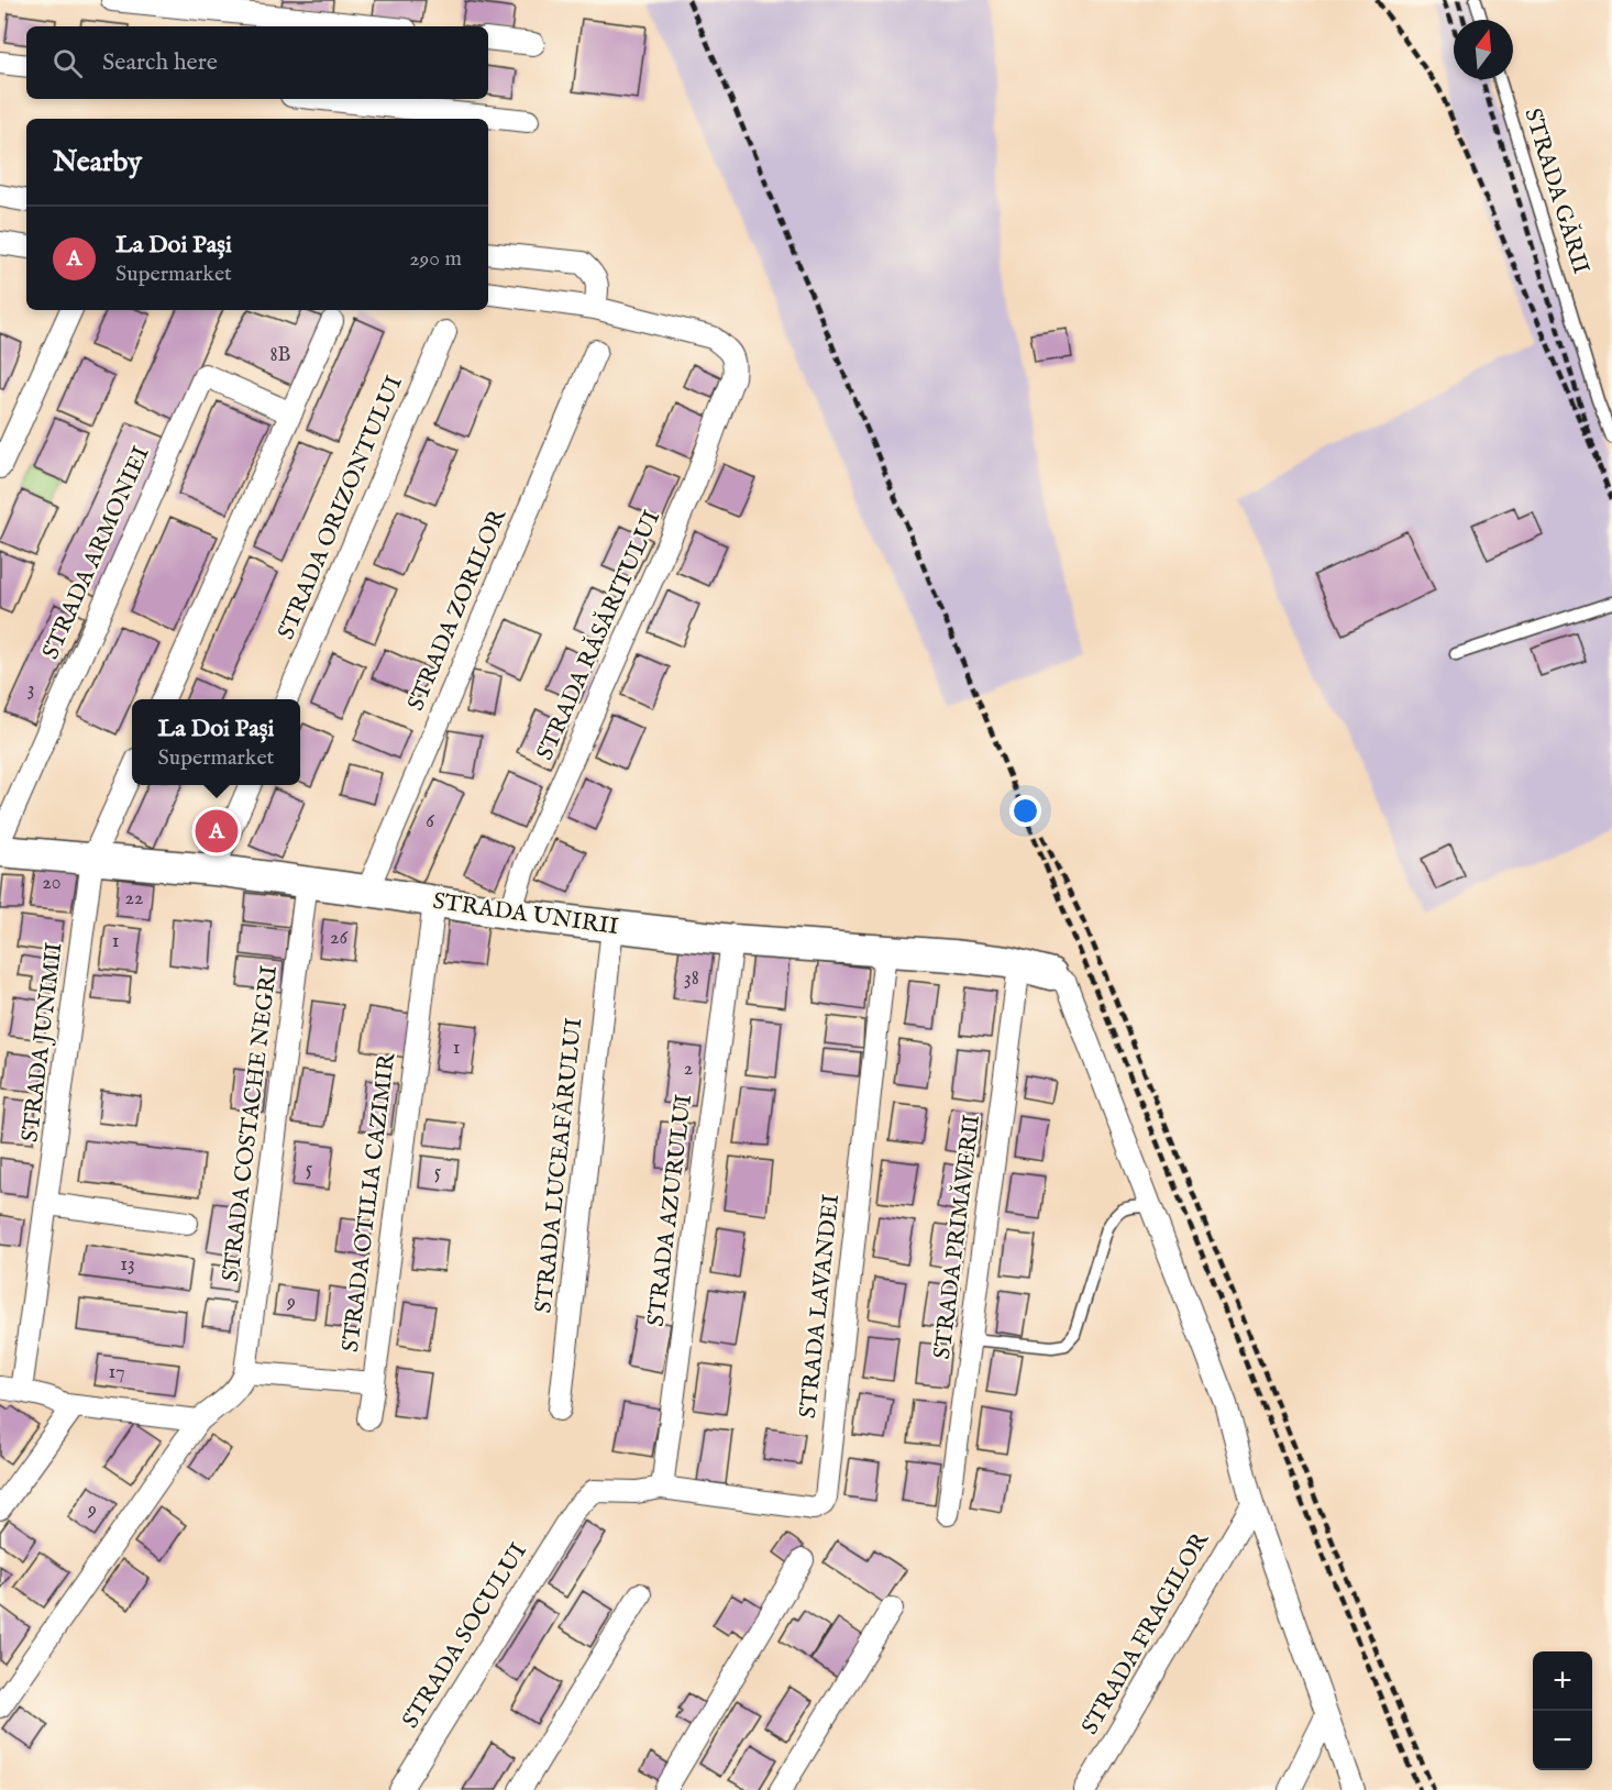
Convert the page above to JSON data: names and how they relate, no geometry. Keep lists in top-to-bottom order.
{
  "streets": {
    "street": [
      "STRADA ORIZONTULUI",
      "STRADA ARMONIEI",
      "STRADA ZORILOR",
      "STRADA RĂSĂRITULUI",
      "STRADA UNIRII",
      "STRADA JUNIMII",
      "STRADA COSTACHE NEGRI",
      "STRADA LUCEAFǍRULUI",
      "STRADA OTILIA CAZIMIR",
      "STRADA AZURULUI",
      "STRADA PRIMĂVERII",
      "STRADA LAVANDEI",
      "STRADA FRAGILOR",
      "STRADA SOCULUI"
    ],
    "lane": ["STRADA GĂRII"]
  },
  "crossings": [
    ["STRADA ZORILOR", "STRADA UNIRII"],
    ["STRADA RĂSĂRITULUI", "STRADA UNIRII"],
    ["STRADA UNIRII", "STRADA JUNIMII"],
    ["STRADA UNIRII", "STRADA COSTACHE NEGRI"],
    ["STRADA UNIRII", "STRADA LUCEAFǍRULUI"],
    ["STRADA UNIRII", "STRADA OTILIA CAZIMIR"],
    ["STRADA UNIRII", "STRADA AZURULUI"],
    ["STRADA UNIRII", "STRADA PRIMĂVERII"],
    ["STRADA UNIRII", "STRADA LAVANDEI"],
    ["STRADA COSTACHE NEGRI", "STRADA OTILIA CAZIMIR"],
    ["STRADA AZURULUI", "STRADA LAVANDEI"],
    ["STRADA AZURULUI", "STRADA SOCULUI"],
    ["STRADA LAVANDEI", "STRADA SOCULUI"]
  ],
  "house_numbers": [
    "8B",
    "3",
    "6",
    "20",
    "22",
    "26",
    "1",
    "38",
    "1",
    "2",
    "5",
    "5",
    "13",
    "9",
    "17",
    "9"
  ],
  "north": "top",
  "page": {
    "search": "Search here",
    "heading": "Nearby",
    "list": [
      {
        "mark": "A",
        "name": "La Doi Pași",
        "note": "Supermarket",
        "value": "290 m"
      }
    ],
    "popup": ["La Doi Pași", "Supermarket"],
    "pins": "A",
    "map_buttons": ["+", "−"]
  }
}
